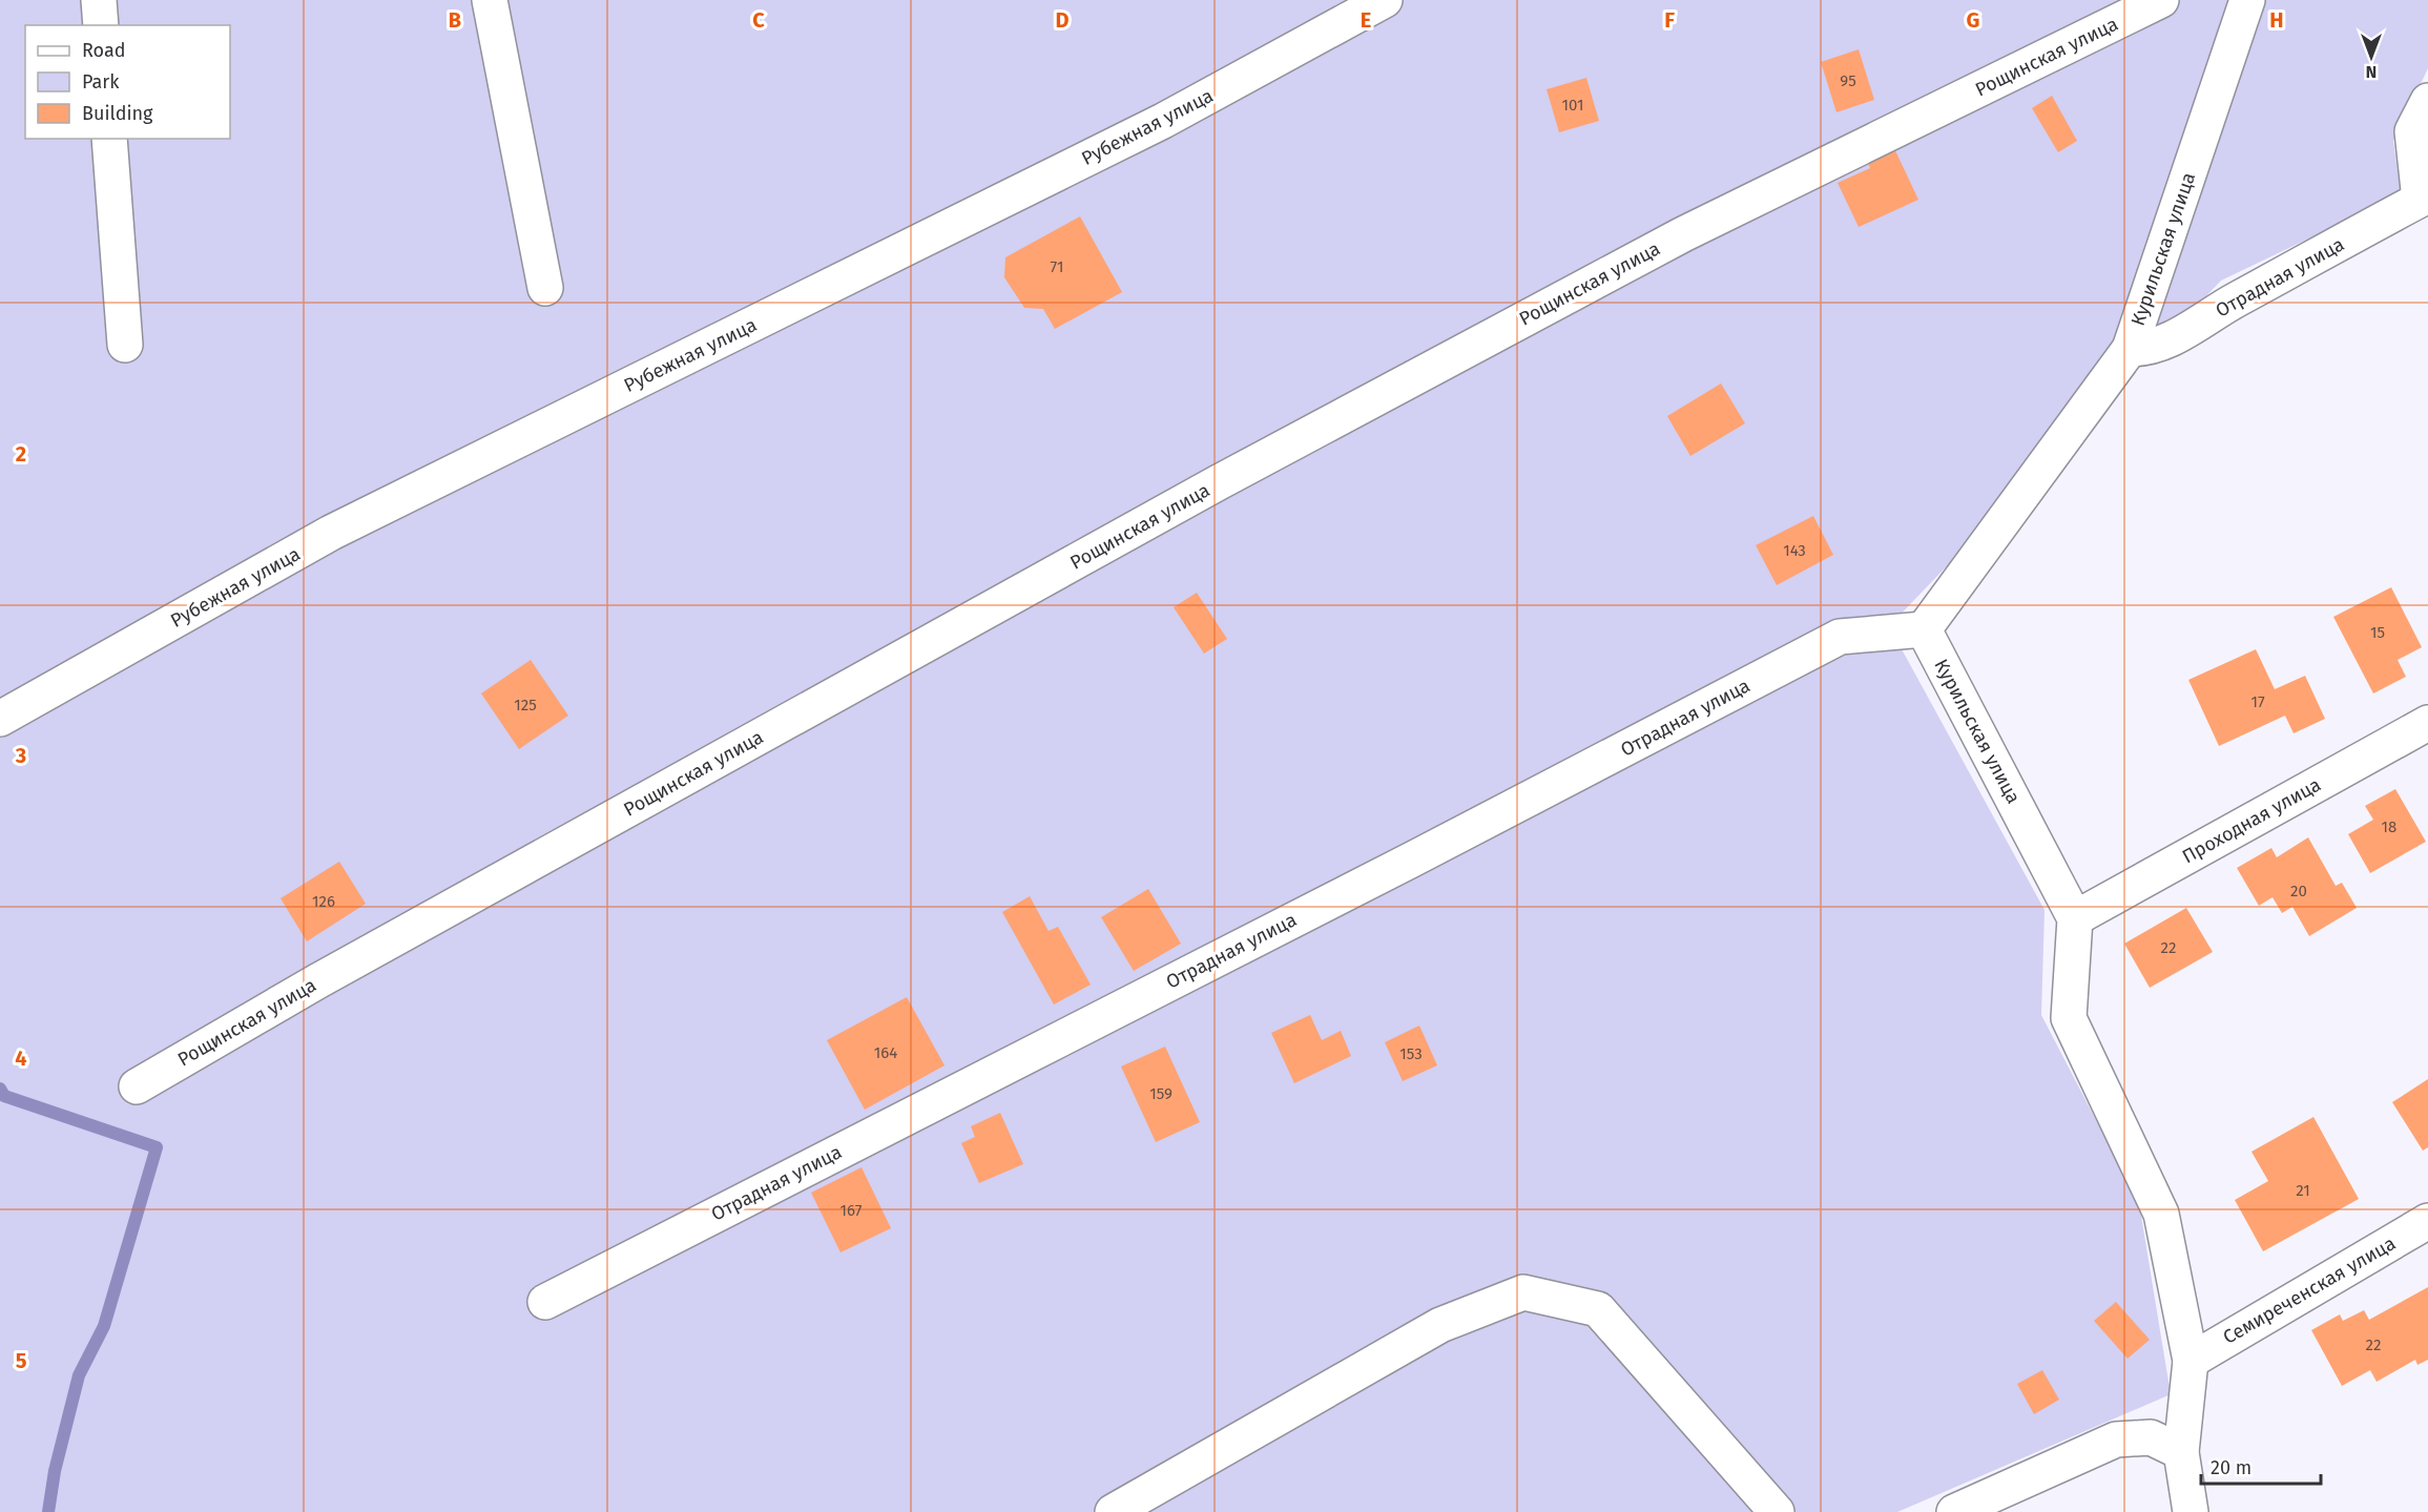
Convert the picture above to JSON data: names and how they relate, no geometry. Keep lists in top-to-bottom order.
{
  "streets": {
    "street": [
      "Рощинская улица",
      "Рубежная улица",
      "Курильская улица",
      "Отрадная улица",
      "Проходная улица",
      "Семиреченская улица"
    ]
  },
  "crossings": [
    ["Курильская улица", "Отрадная улица"],
    ["Курильская улица", "Проходная улица"]
  ],
  "house_numbers": [
    "95",
    "101",
    "71",
    "143",
    "15",
    "17",
    "125",
    "18",
    "20",
    "126",
    "22",
    "164",
    "153",
    "159",
    "21",
    "167",
    "22"
  ],
  "legend": ["Road", "Park", "Building"],
  "scale_bar": "20 m",
  "north": "bottom",
  "grid": {
    "columns": [
      "B",
      "C",
      "D",
      "E",
      "F",
      "G",
      "H"
    ],
    "rows": [
      "2",
      "3",
      "4",
      "5"
    ]
  }
}
